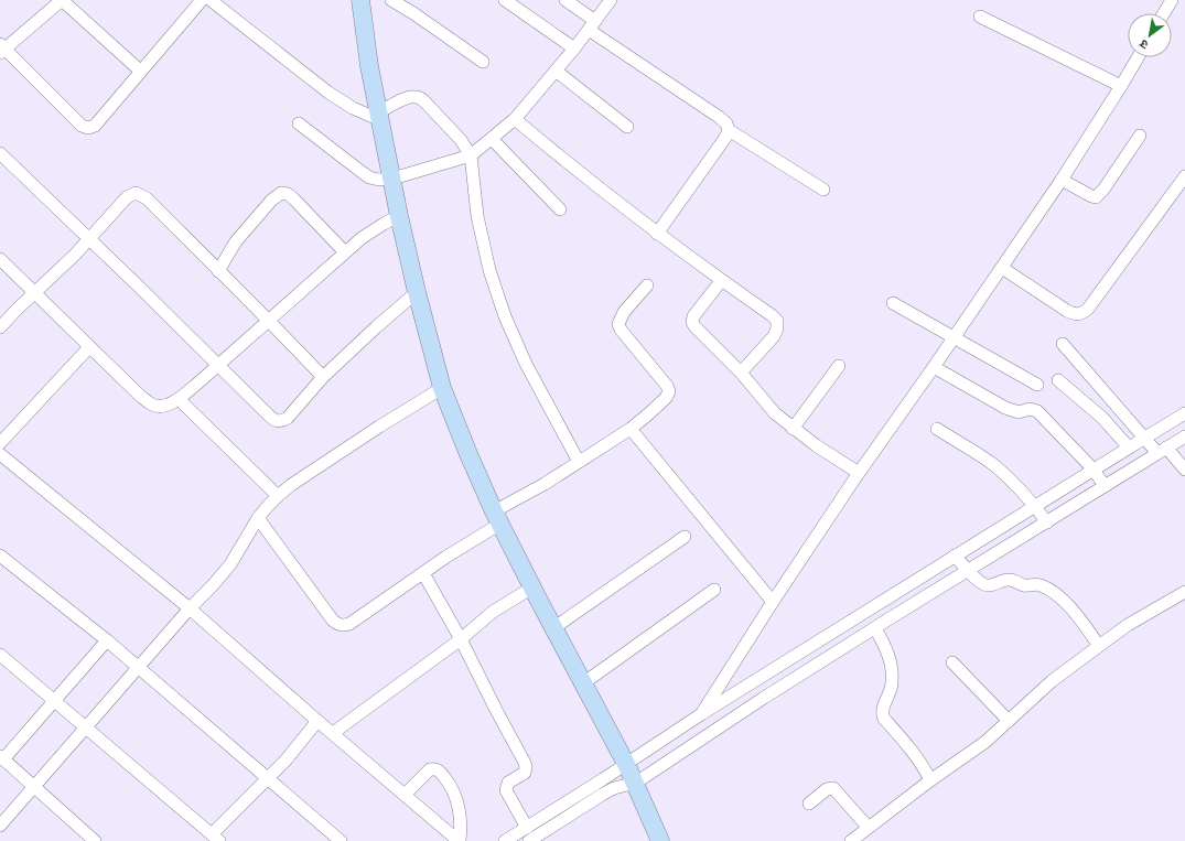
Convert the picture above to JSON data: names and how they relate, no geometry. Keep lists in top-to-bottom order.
{
  "north": "bottom left"
}
